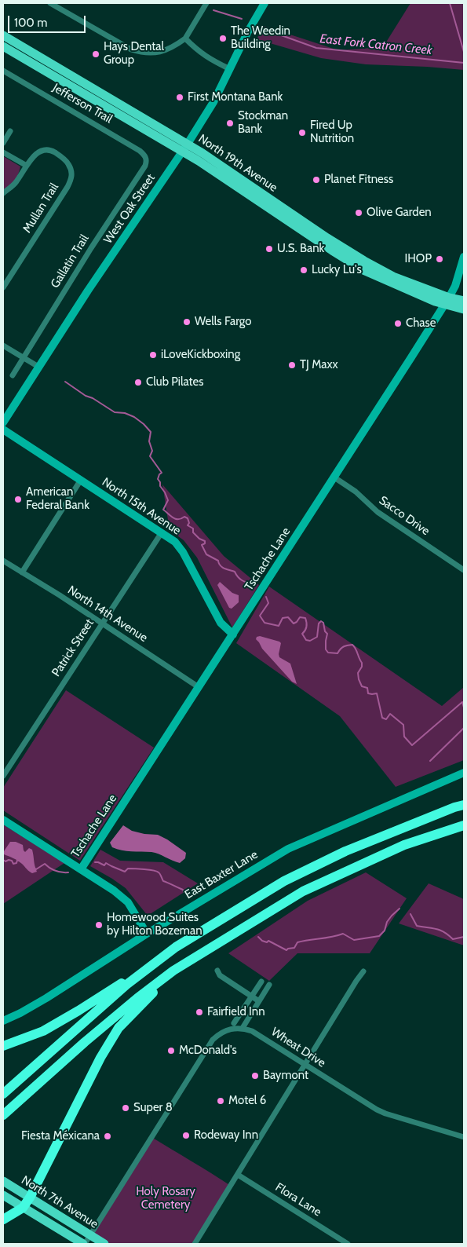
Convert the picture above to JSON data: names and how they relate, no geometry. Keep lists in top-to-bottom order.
{
  "streets": {
    "main road": ["North 19th Avenue", "North 7th Avenue"],
    "street": [
      "Jefferson Trail",
      "Mullan Trail",
      "West Oak Street",
      "Gallatin Trail",
      "North 15th Avenue",
      "Sacco Drive",
      "Tschache Lane",
      "North 14th Avenue",
      "Patrick Street",
      "East Baxter Lane",
      "Wheat Drive",
      "Flora Lane"
    ]
  },
  "crossings": [
    ["Jefferson Trail", "Gallatin Trail"],
    ["North 19th Avenue", "West Oak Street"],
    ["North 19th Avenue", "Tschache Lane"],
    ["North 15th Avenue", "Tschache Lane"],
    ["North 15th Avenue", "Patrick Street"],
    ["Sacco Drive", "Tschache Lane"],
    ["Tschache Lane", "North 14th Avenue"],
    ["North 14th Avenue", "Patrick Street"]
  ],
  "water": ["East Fork Catron Creek"],
  "parks": ["Holy Rosary Cemetery"],
  "places": [
    "The Weedin Building",
    "Hays Dental Group",
    "First Montana Bank",
    "Stockman Bank",
    "Fired Up Nutrition",
    "Planet Fitness",
    "Olive Garden",
    "U.S. Bank",
    "IHOP",
    "Lucky Lu's",
    "Wells Fargo",
    "Chase",
    "iLoveKickboxing",
    "TJ Maxx",
    "Club Pilates",
    "American Federal Bank",
    "Homewood Suites by Hilton Bozeman",
    "Fairfield Inn",
    "McDonald's",
    "Baymont",
    "Motel 6",
    "Super 8",
    "Rodeway Inn",
    "Fiesta Méxicana"
  ],
  "scale_bar": "100 m"
}
